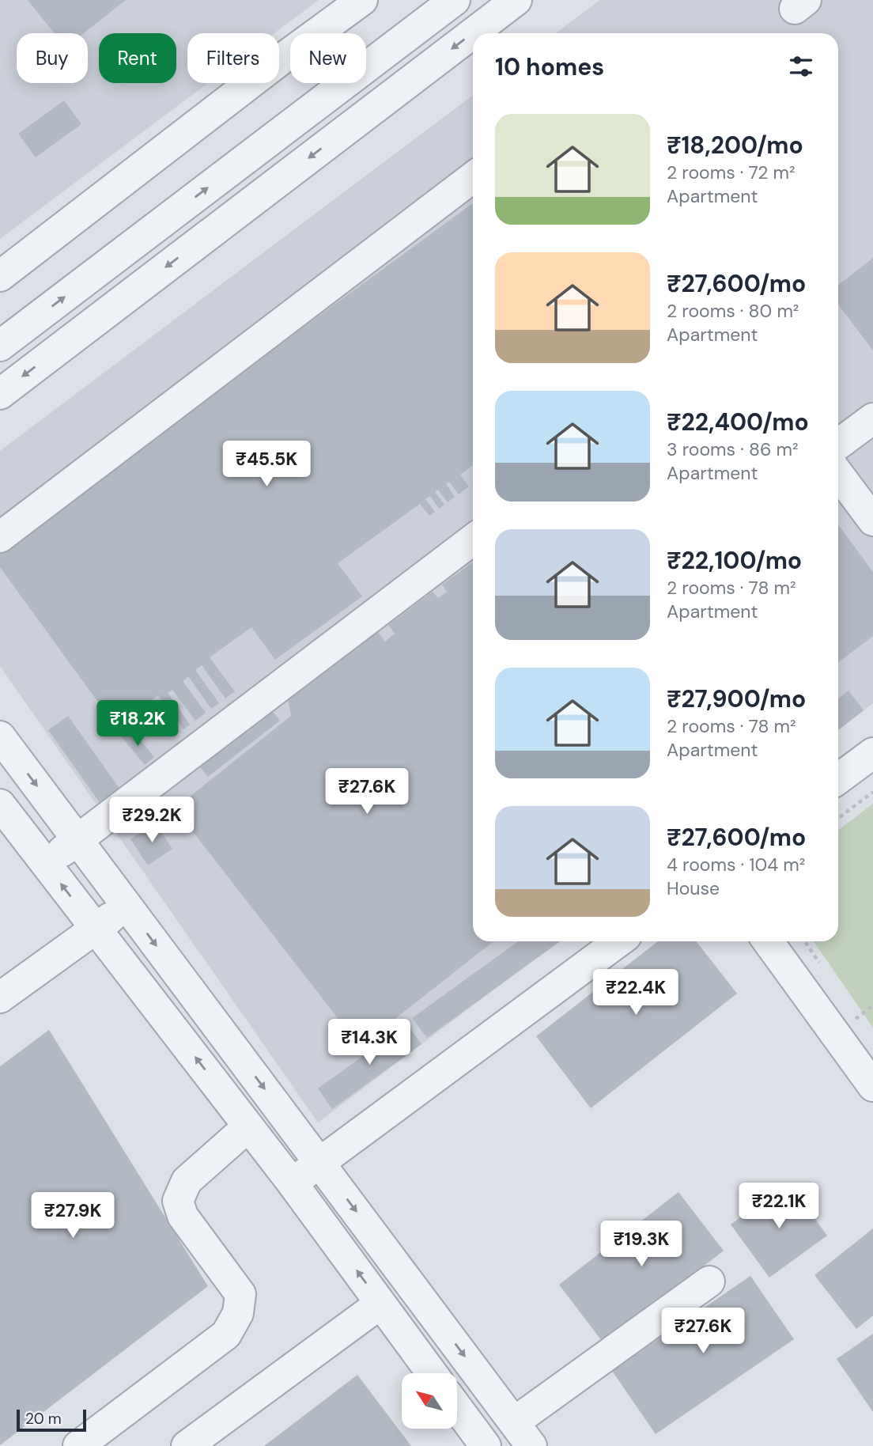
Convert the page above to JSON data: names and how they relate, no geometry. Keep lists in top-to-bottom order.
{
  "scale_bar": "20 m",
  "north": "top left",
  "page": {
    "chip": [
      "Buy",
      "Rent",
      "Filters",
      "New"
    ],
    "heading": "10 homes",
    "list": [
      {
        "name": "₹18,200/mo",
        "note": "2 rooms · 72 m² · Apartment"
      },
      {
        "name": "₹27,600/mo",
        "note": "2 rooms · 80 m² · Apartment"
      },
      {
        "name": "₹22,400/mo",
        "note": "3 rooms · 86 m² · Apartment"
      },
      {
        "name": "₹22,100/mo",
        "note": "2 rooms · 78 m² · Apartment"
      },
      {
        "name": "₹27,900/mo",
        "note": "2 rooms · 78 m² · Apartment"
      },
      {
        "name": "₹27,600/mo",
        "note": "4 rooms · 104 m² · House"
      }
    ],
    "price": [
      "₹45.5K",
      "₹18.2K",
      "₹27.6K",
      "₹29.2K",
      "₹22.4K",
      "₹14.3K",
      "₹22.1K",
      "₹27.9K",
      "₹19.3K",
      "₹27.6K"
    ],
    "scale": "20 m"
  }
}
